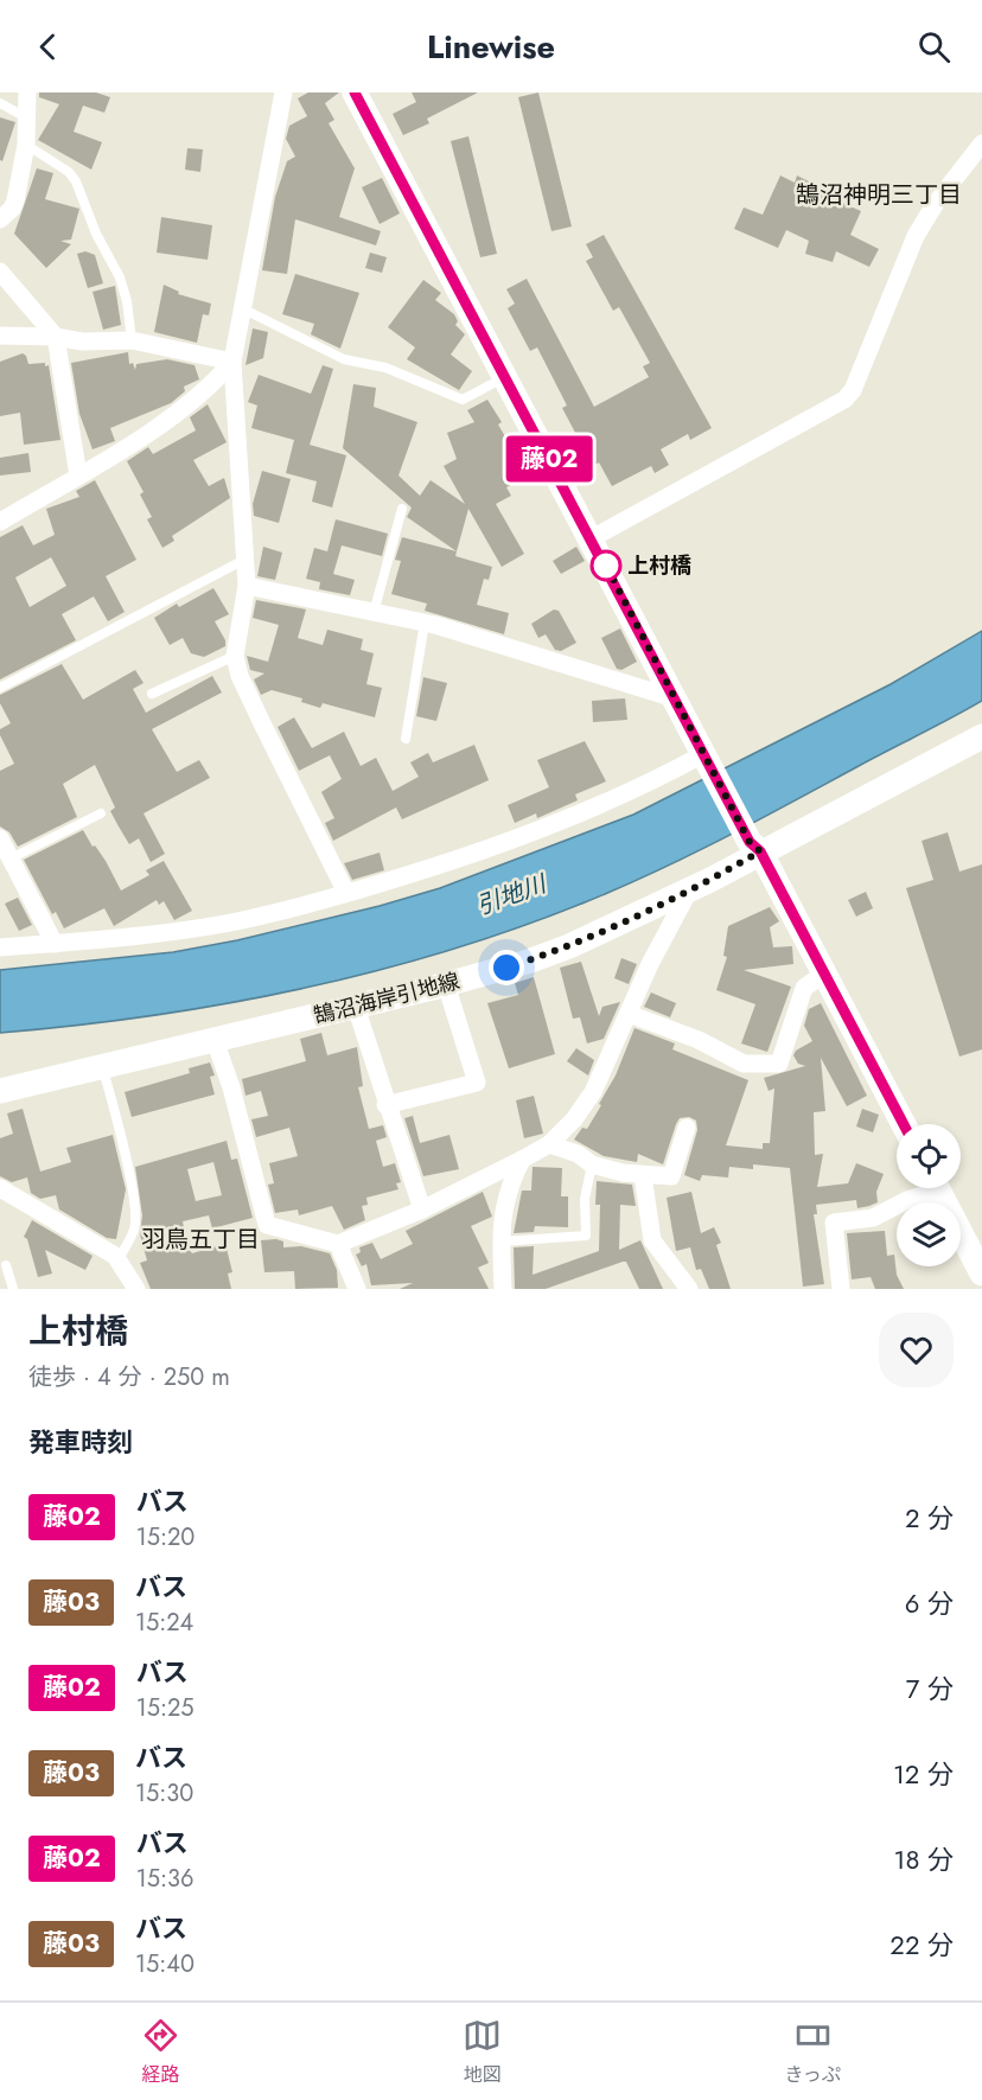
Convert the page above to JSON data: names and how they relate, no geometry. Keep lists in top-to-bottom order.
{
  "streets": {
    "street": ["鵠沼海岸引地線"]
  },
  "districts": ["鵠沼神明三丁目", "羽鳥五丁目"],
  "water": ["引地川"],
  "places": ["上村橋"],
  "lines": ["bus line 藤02"],
  "page": {
    "header": "Linewise",
    "on_map": "藤02",
    "heading": [
      ["上村橋", "徒歩 · 4 分 · 250 m"],
      "発車時刻"
    ],
    "list": [
      {
        "mark": "藤02",
        "name": "バス",
        "note": "15:20",
        "value": "2 分"
      },
      {
        "mark": "藤03",
        "name": "バス",
        "note": "15:24",
        "value": "6 分"
      },
      {
        "mark": "藤02",
        "name": "バス",
        "note": "15:25",
        "value": "7 分"
      },
      {
        "mark": "藤03",
        "name": "バス",
        "note": "15:30",
        "value": "12 分"
      },
      {
        "mark": "藤02",
        "name": "バス",
        "note": "15:36",
        "value": "18 分"
      },
      {
        "mark": "藤03",
        "name": "バス",
        "note": "15:40",
        "value": "22 分"
      }
    ],
    "tabs": ["経路", "地図", "きっぷ"]
  }
}
